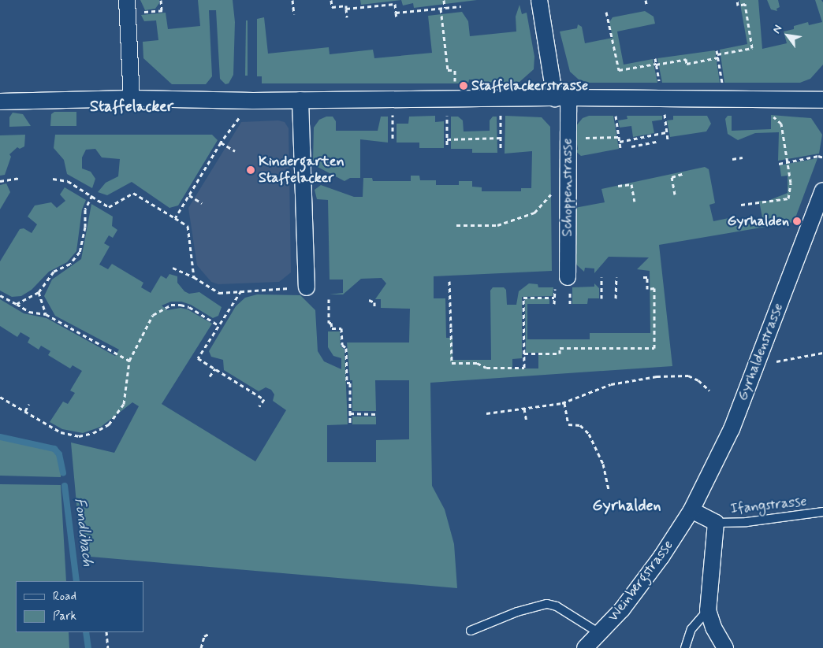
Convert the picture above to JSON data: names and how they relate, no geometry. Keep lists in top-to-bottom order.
{
  "streets": {
    "street": ["Schoppenstrasse", "Gyrhaldenstrasse", "Weinbergstrasse"],
    "lane": ["Ifangstrasse"]
  },
  "crossings": [
    ["Gyrhaldenstrasse", "Weinbergstrasse"]
  ],
  "districts": ["Staffelacker", "Gyrhalden"],
  "water": ["Fondlibach"],
  "places": ["Staffelackerstrasse", "Kindergarten Staffelacker", "Gyrhalden"],
  "legend": ["Road", "Park"],
  "north": "top left"
}
